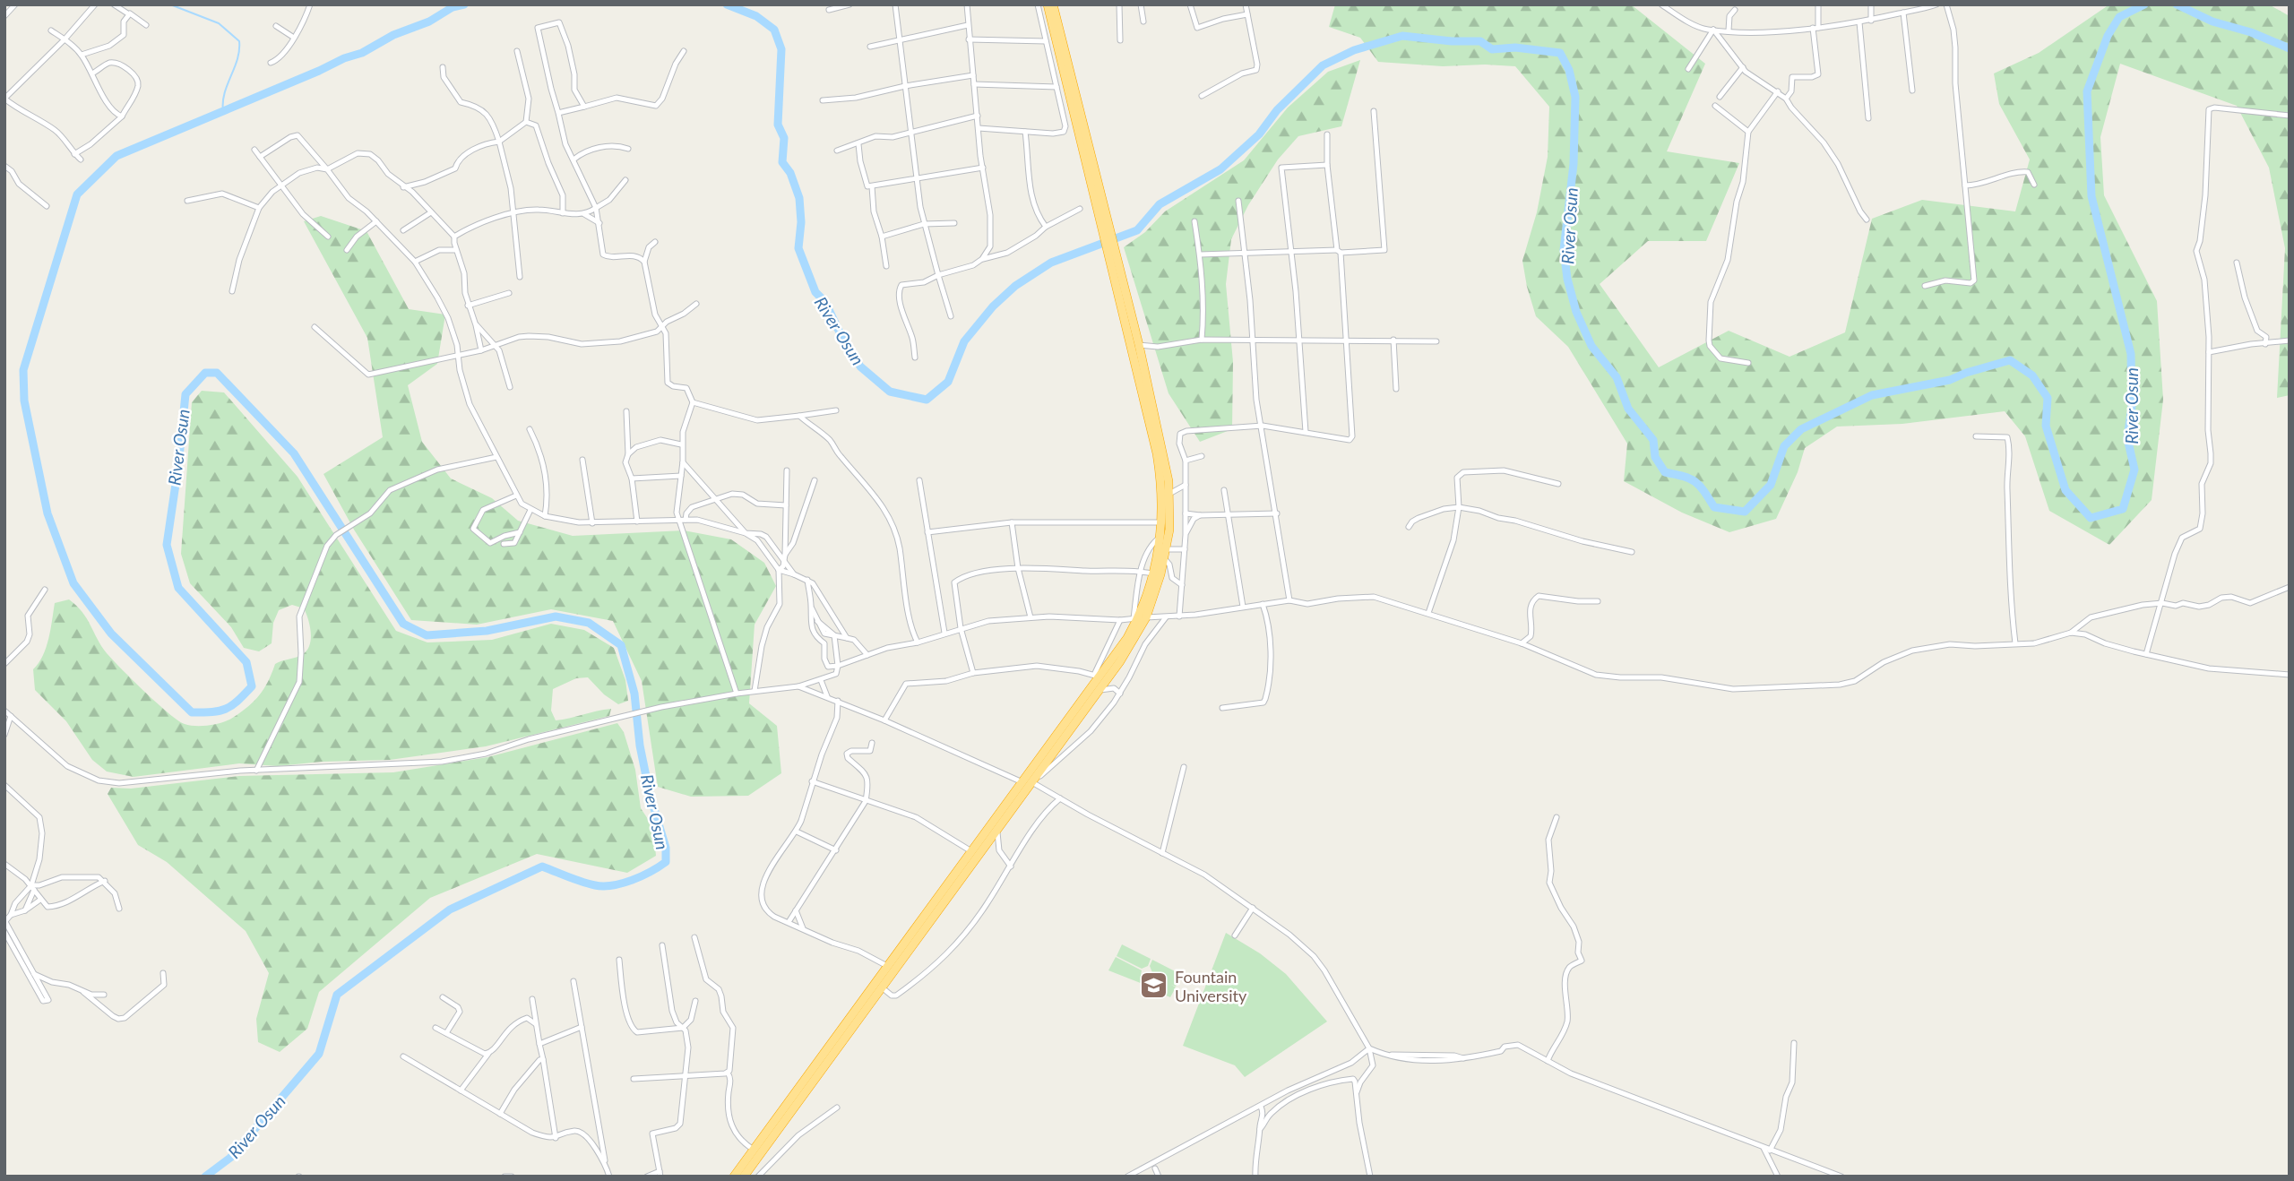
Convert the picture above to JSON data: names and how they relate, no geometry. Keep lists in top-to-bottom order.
{
  "water": ["River Osun"],
  "places": {
    "school or university": ["Fountain University"]
  }
}
